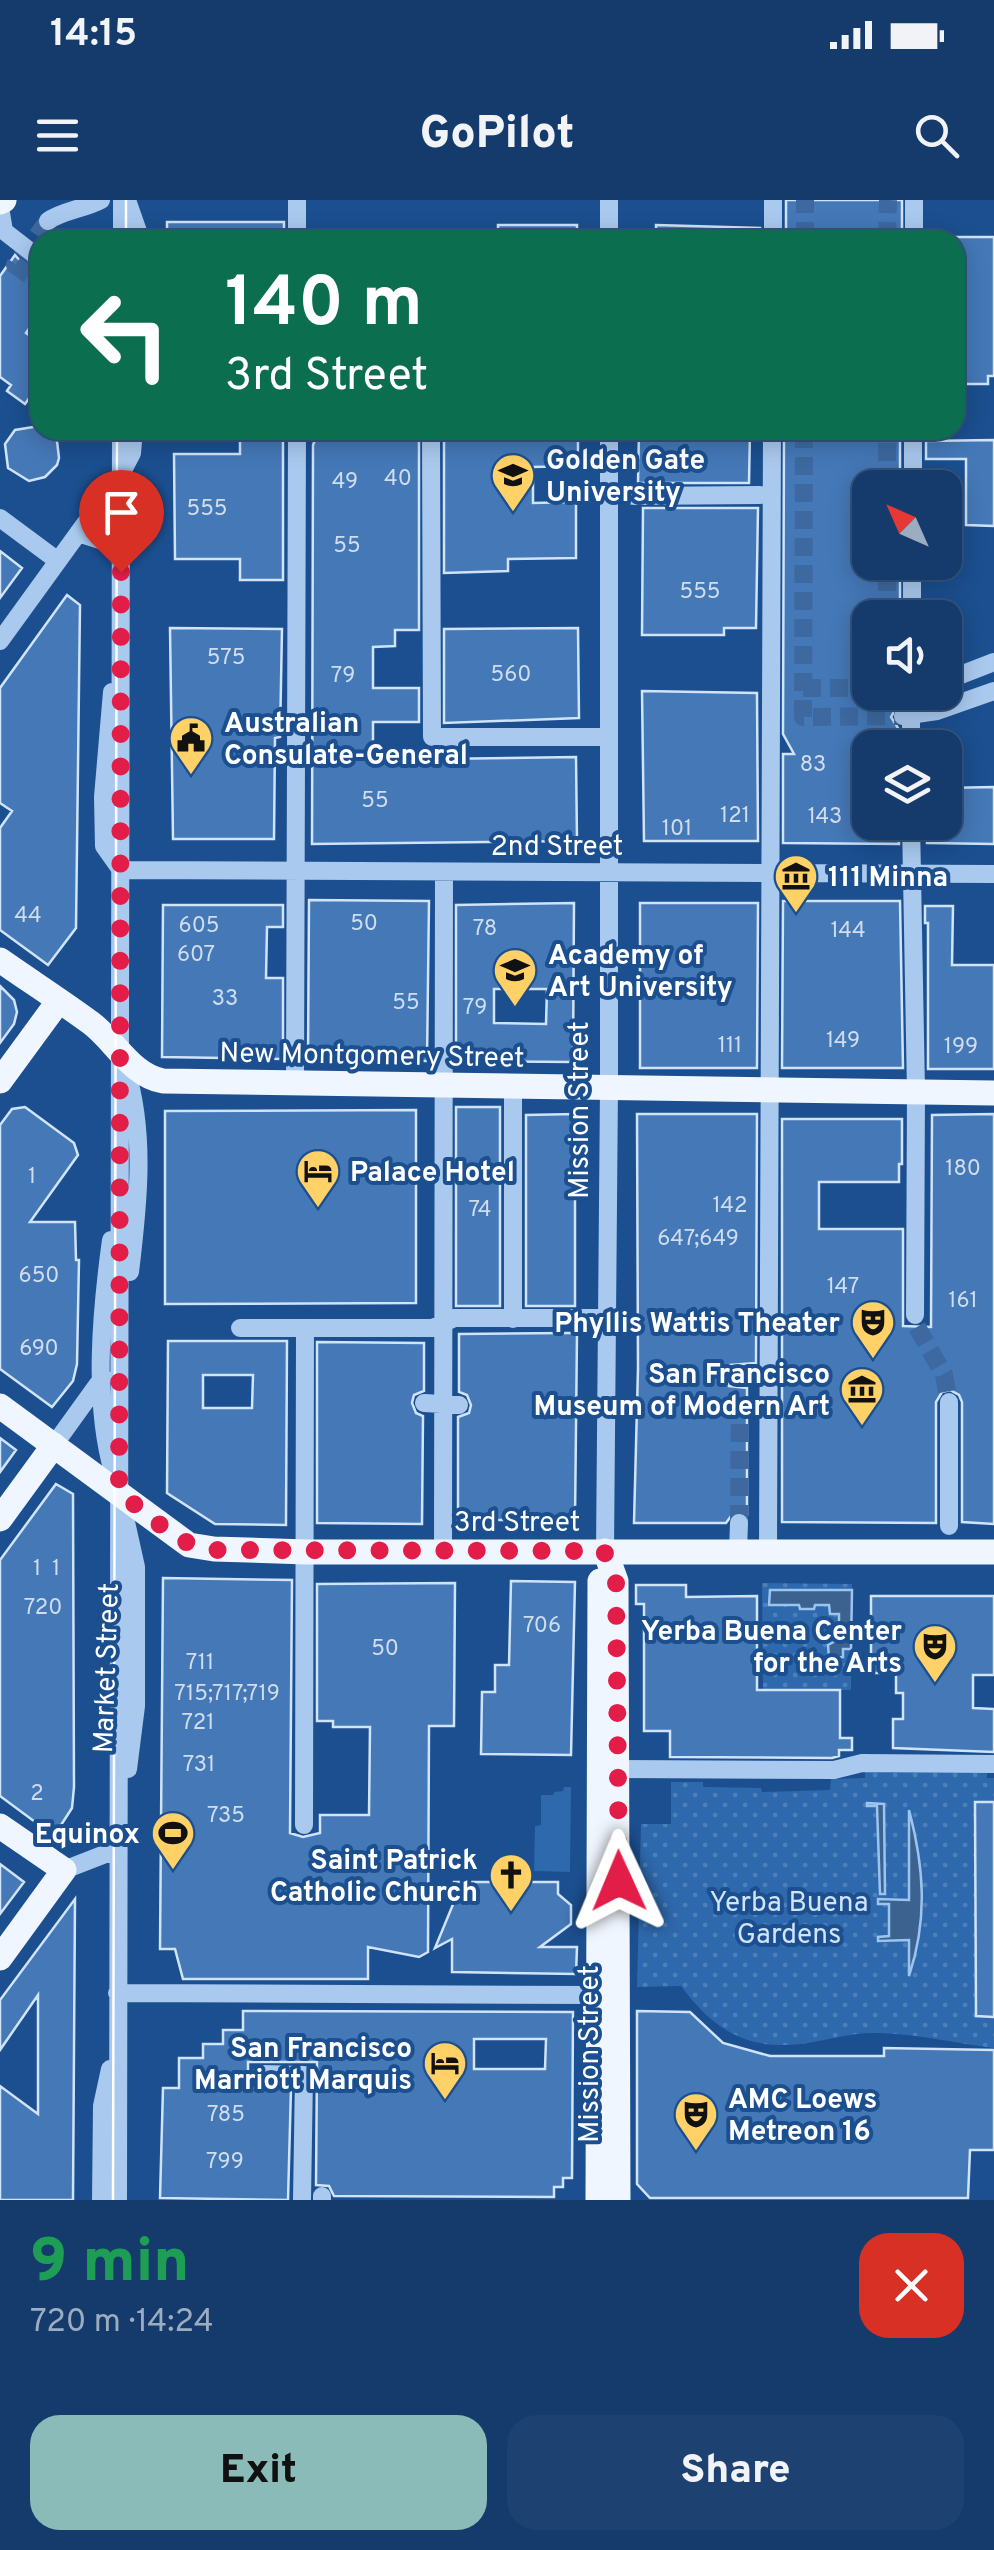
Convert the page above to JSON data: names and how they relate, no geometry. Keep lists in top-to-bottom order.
{
  "streets": {
    "main road": ["New Montgomery Street", "Mission Street", "3rd Street"],
    "street": ["2nd Street", "Market Street"]
  },
  "crossings": [
    ["2nd Street", "Mission Street"],
    ["2nd Street", "Market Street"],
    ["New Montgomery Street", "Mission Street"],
    ["New Montgomery Street", "Market Street"],
    ["Mission Street", "3rd Street"],
    ["3rd Street", "Market Street"]
  ],
  "parks": ["Yerba Buena Gardens"],
  "places": {
    "school or university": ["Golden Gate University", "Academy of Art University"],
    "public building": ["Australian Consulate-General"],
    "museum": ["111 Minna", "San Francisco Museum of Modern Art"],
    "hotel": ["Palace Hotel", "San Francisco Marriott Marquis"],
    "theatre": ["Phyllis Wattis Theater", "Yerba Buena Center for the Arts", "AMC Loews Metreon 16"],
    "sports": ["Equinox"],
    "church": ["Saint Patrick Catholic Church"]
  },
  "house_numbers": [
    "40",
    "49",
    "555",
    "55",
    "555",
    "575",
    "560",
    "79",
    "83",
    "55",
    "121",
    "143",
    "101",
    "44",
    "50",
    "605",
    "78",
    "144",
    "607",
    "33",
    "55",
    "79",
    "149",
    "111",
    "199",
    "180",
    "1",
    "142",
    "74",
    "647;649",
    "650",
    "147",
    "161",
    "690",
    "1",
    "1",
    "720",
    "706",
    "50",
    "711",
    "715;717;719",
    "721",
    "731",
    "2",
    "735",
    "785",
    "799"
  ],
  "north": "top left",
  "page": {
    "status": "14:15",
    "header": "GoPilot",
    "turn": ["140 m", "3rd Street"],
    "heading": ["9 min", "720 m · 14:24"],
    "buttons": ["Exit", "Share"]
  }
}
